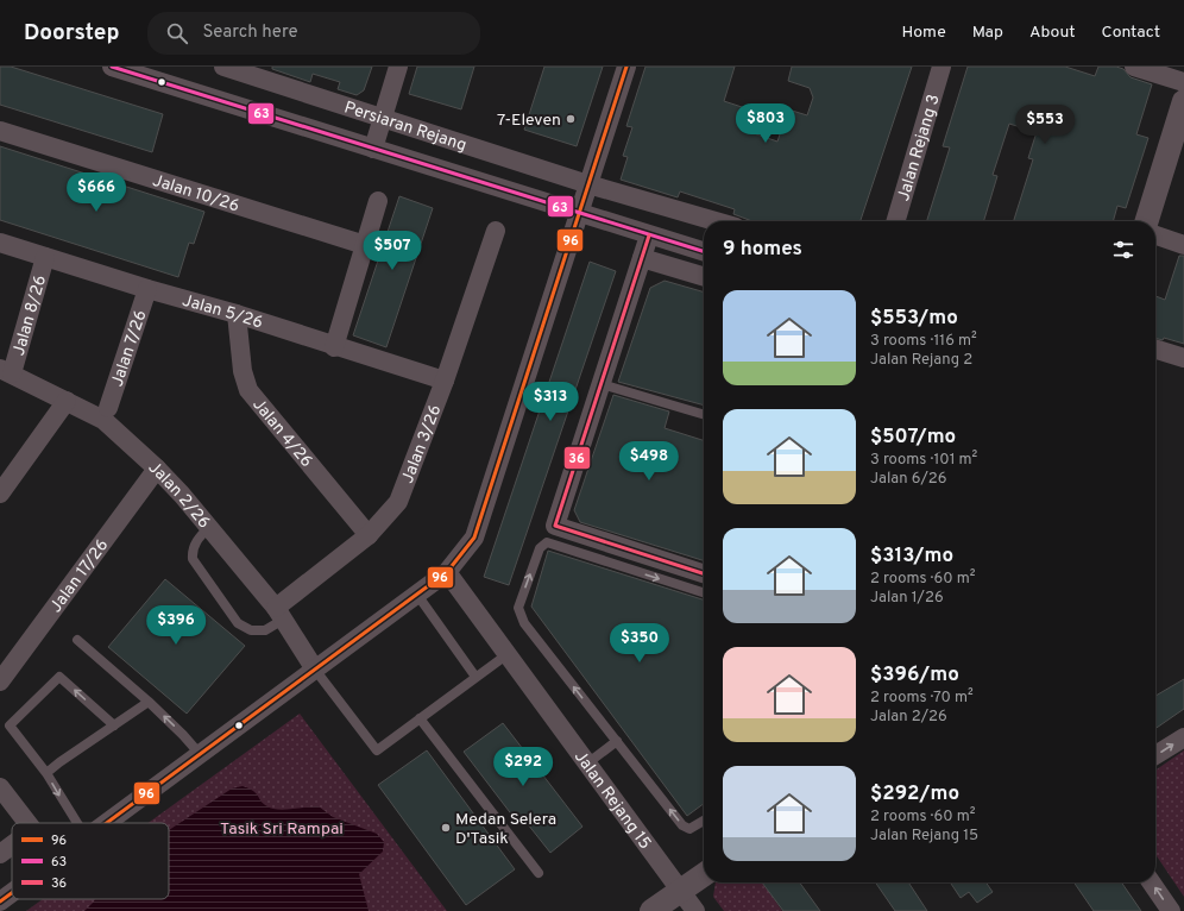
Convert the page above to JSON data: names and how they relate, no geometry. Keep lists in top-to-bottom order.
{
  "streets": {
    "street": [
      "Persiaran Rejang",
      "Jalan Rejang 3",
      "Jalan 10/26",
      "Jalan 5/26",
      "Jalan 8/26",
      "Jalan 7/26",
      "Jalan 4/26",
      "Jalan 3/26",
      "Jalan 2/26",
      "Jalan 17/26",
      "Jalan Rejang 15"
    ]
  },
  "crossings": [
    ["Jalan 5/26", "Jalan 8/26"],
    ["Jalan 5/26", "Jalan 7/26"],
    ["Jalan 5/26", "Jalan 4/26"],
    ["Jalan 5/26", "Jalan 3/26"],
    ["Jalan 8/26", "Jalan 2/26"],
    ["Jalan 4/26", "Jalan 3/26"],
    ["Jalan 3/26", "Jalan 2/26"],
    ["Jalan 2/26", "Jalan 17/26"]
  ],
  "parks": ["Tasik Sri Rampai"],
  "places": ["7-Eleven", "Medan Selera D'Tasik"],
  "lines": ["transit line 96", "transit line 63", "transit line 36"],
  "legend": ["96", "63", "36"],
  "page": {
    "header": "Doorstep",
    "search": "Search here",
    "nav": [
      "Home",
      "Map",
      "About",
      "Contact"
    ],
    "price": [
      "$803",
      "$553",
      "$666",
      "$507",
      "$313",
      "$498",
      "$396",
      "$350",
      "$292"
    ],
    "heading": "9 homes",
    "list": [
      {
        "name": "$553/mo",
        "note": "3 rooms · 116 m² · Jalan Rejang 2"
      },
      {
        "name": "$507/mo",
        "note": "3 rooms · 101 m² · Jalan 6/26"
      },
      {
        "name": "$313/mo",
        "note": "2 rooms · 60 m² · Jalan 1/26"
      },
      {
        "name": "$396/mo",
        "note": "2 rooms · 70 m² · Jalan 2/26"
      },
      {
        "name": "$292/mo",
        "note": "2 rooms · 60 m² · Jalan Rejang 15"
      }
    ]
  }
}
